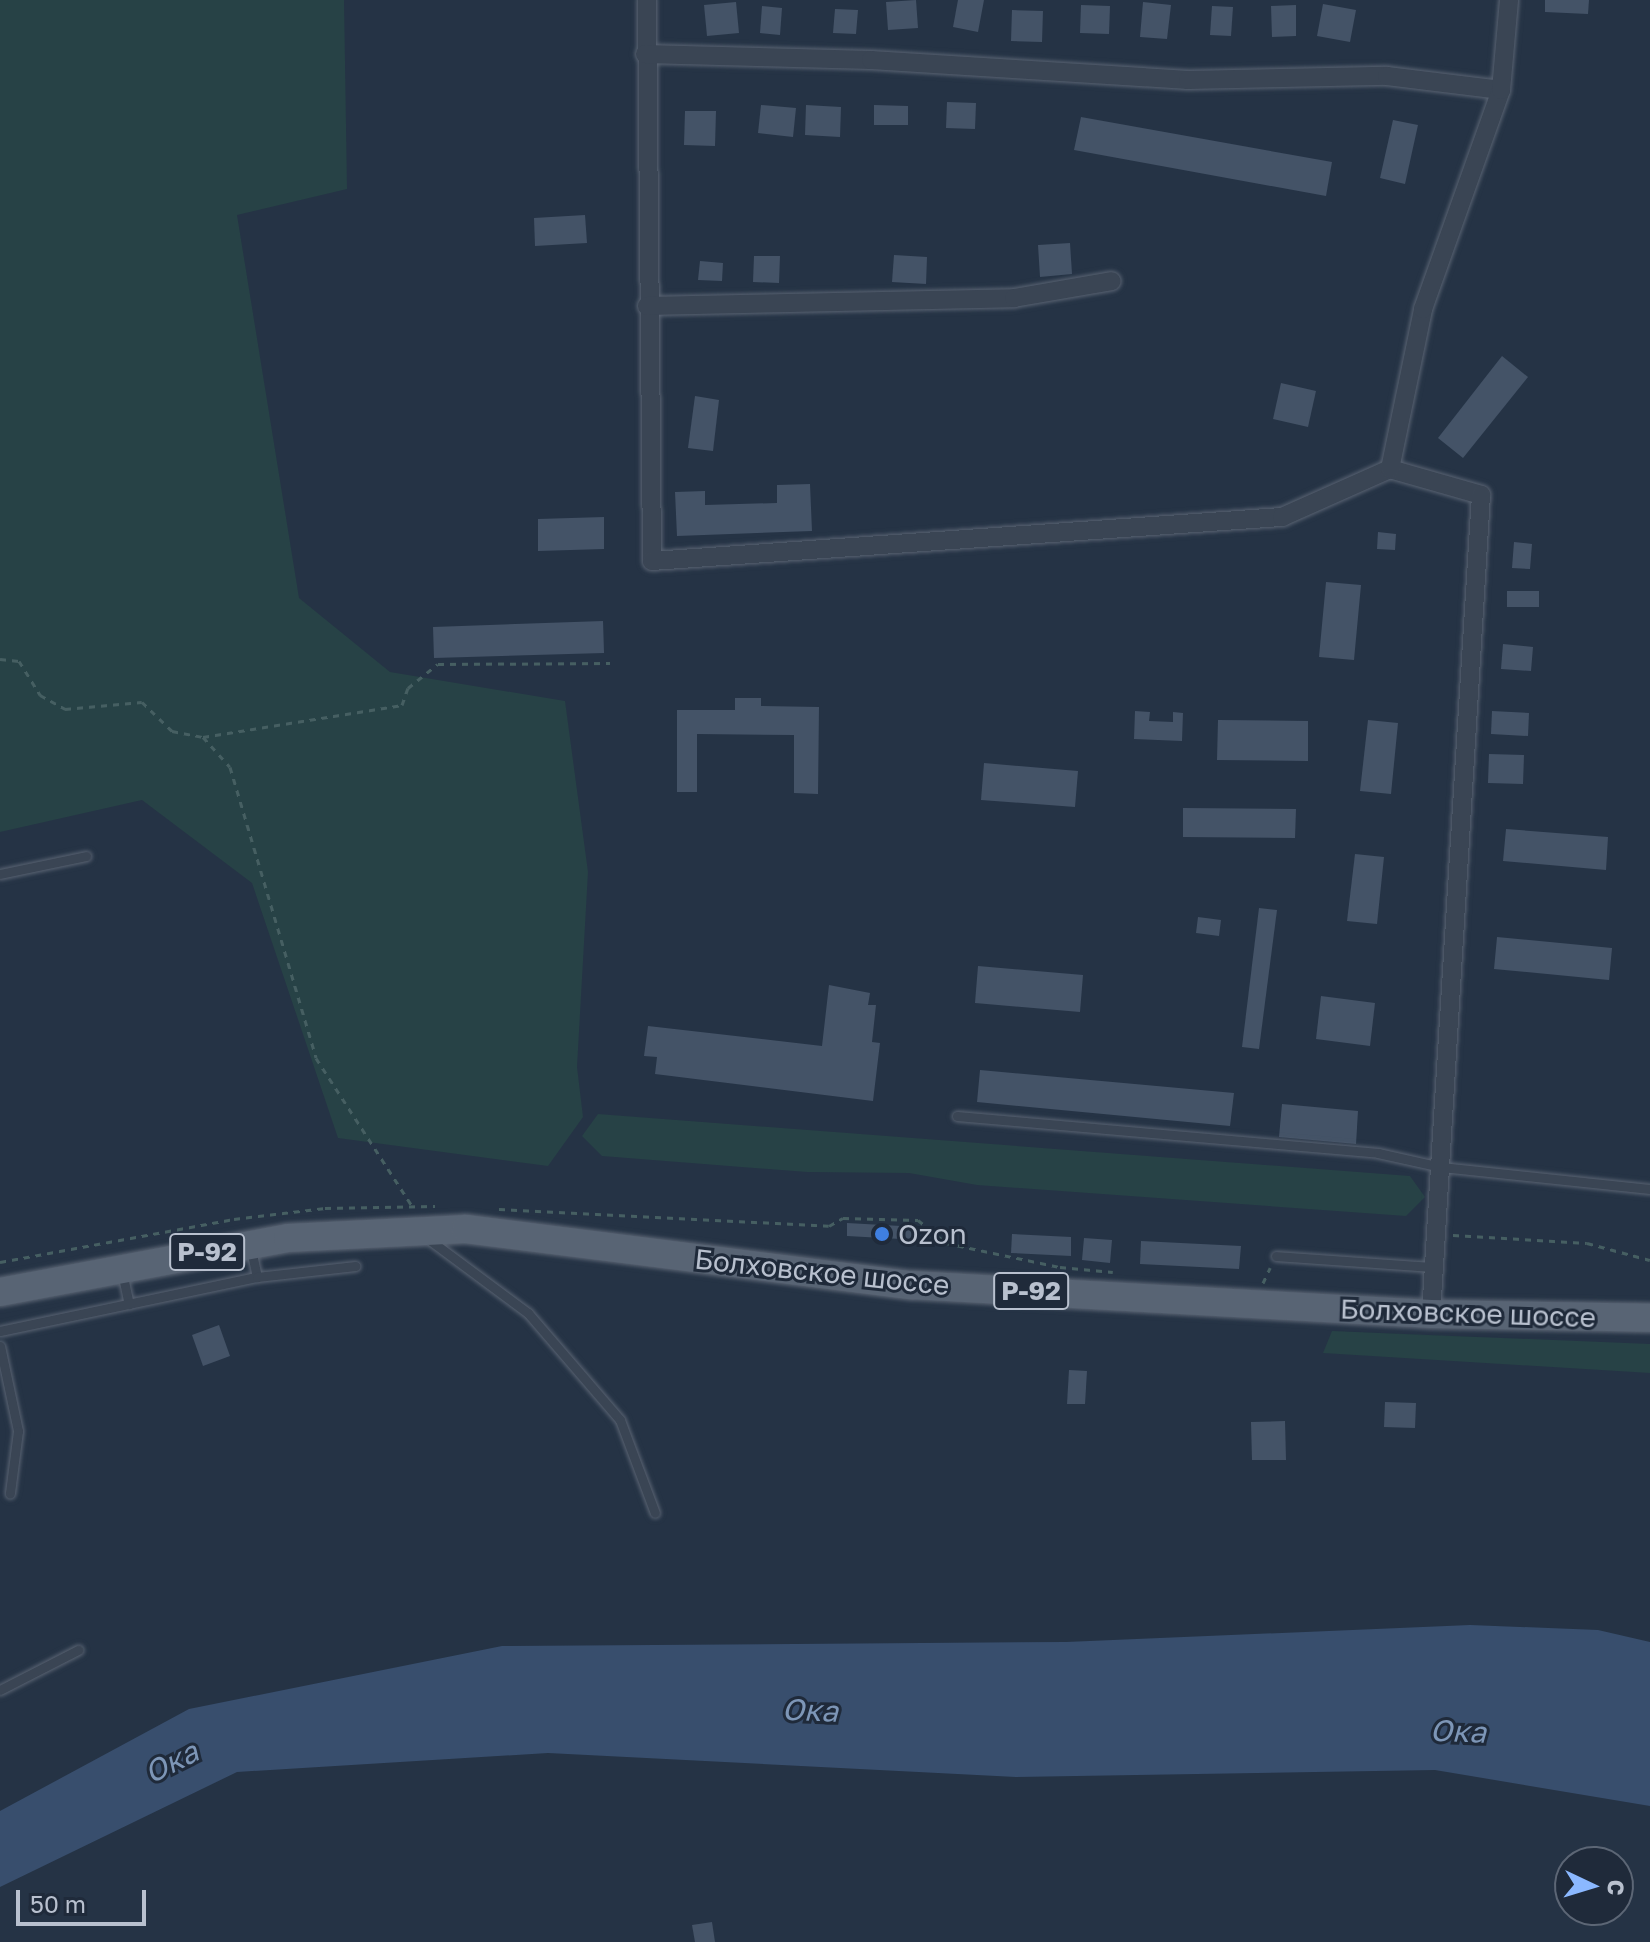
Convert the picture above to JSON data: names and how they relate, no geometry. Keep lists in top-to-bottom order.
{
  "streets": {
    "main road": ["Р-92", "Болховское шоссе"]
  },
  "water": ["Ока"],
  "places": ["Ozon"],
  "scale_bar": "50 m",
  "north": "right"
}
